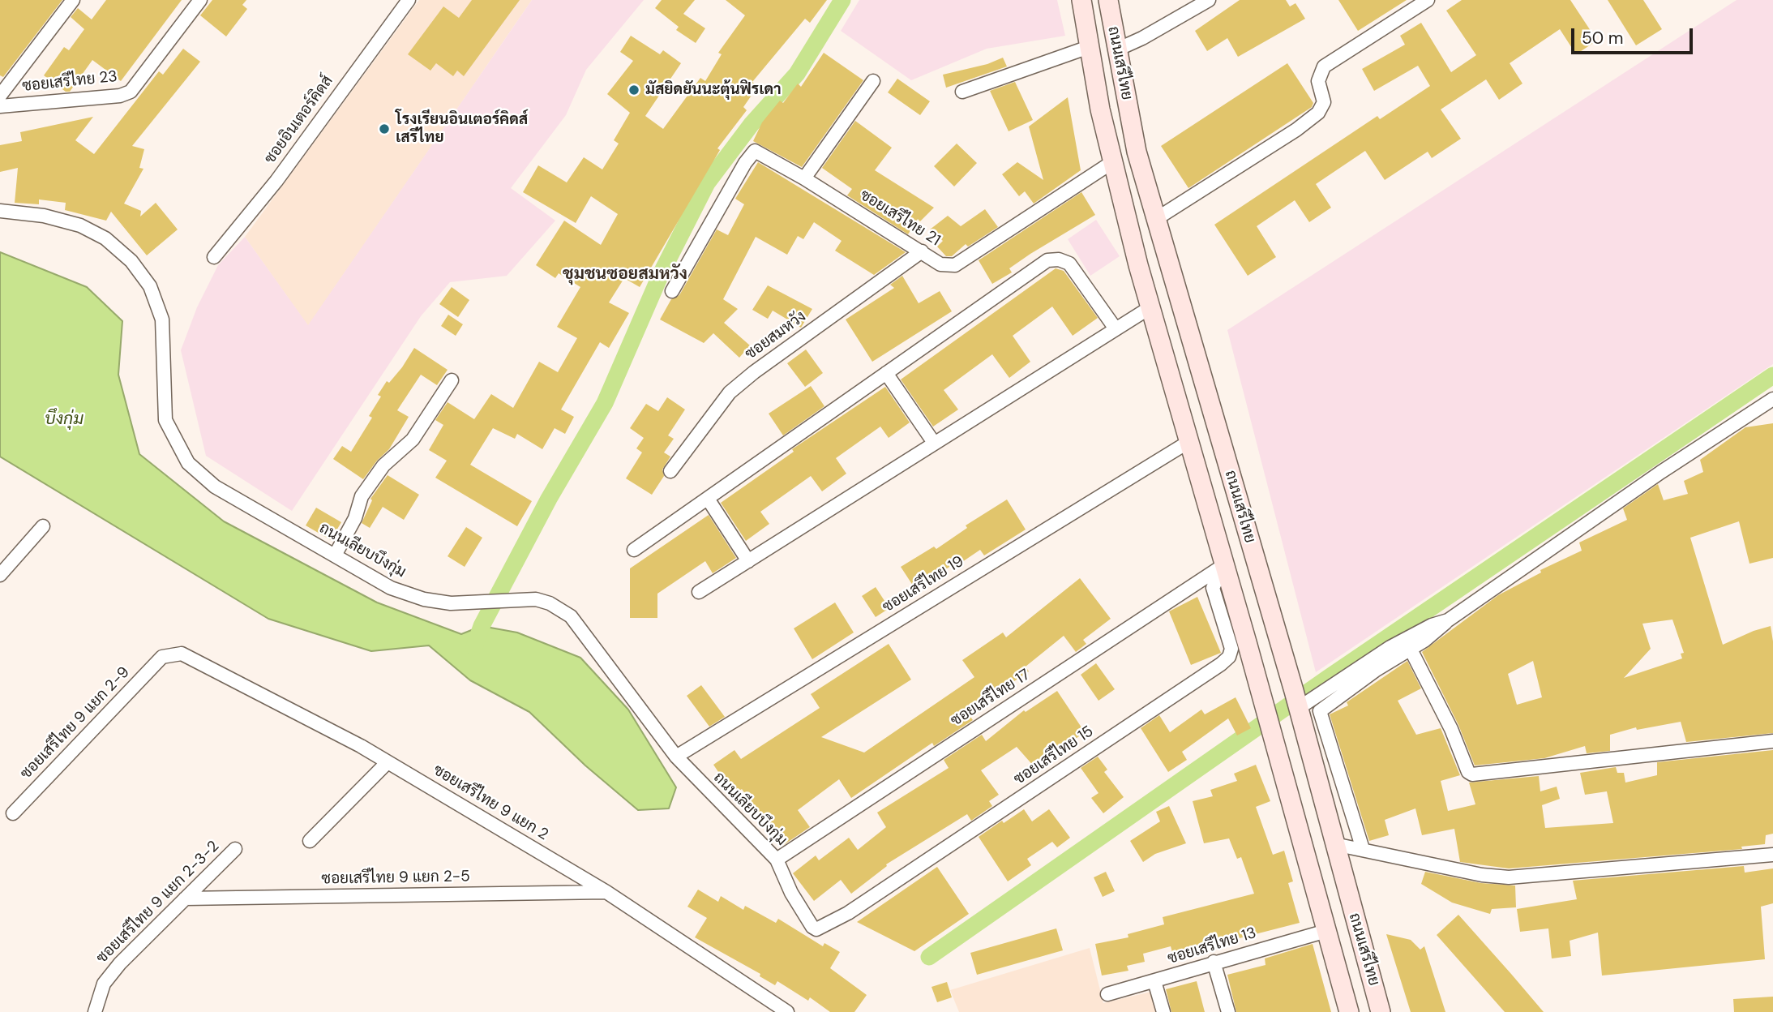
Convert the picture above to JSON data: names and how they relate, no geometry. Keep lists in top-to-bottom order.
{
  "streets": {
    "main road": ["ถนนเสรีไทย"],
    "street": [
      "ซอยเสรีไทย 23",
      "ซอยอินเตอร์คิดส์",
      "ซอยเสรีไทย 21",
      "ซอยสมหวัง",
      "ถนนเลียบบึงกุ่ม",
      "ซอยเสรีไทย 19",
      "ซอยเสรีไทย 17",
      "ซอยเสรีไทย 9 แยก 2-9",
      "ซอยเสรีไทย 15",
      "ซอยเสรีไทย 9 แยก 2",
      "ซอยเสรีไทย 9 แยก 2-5",
      "ซอยเสรีไทย 9 แยก 2-3-2",
      "ซอยเสรีไทย 13"
    ]
  },
  "crossings": [
    ["ถนนเสรีไทย", "ซอยเสรีไทย 21"],
    ["ถนนเสรีไทย", "ซอยเสรีไทย 19"],
    ["ถนนเสรีไทย", "ซอยเสรีไทย 17"],
    ["ถนนเสรีไทย", "ซอยเสรีไทย 15"],
    ["ถนนเสรีไทย", "ซอยเสรีไทย 13"],
    ["ซอยเสรีไทย 21", "ซอยสมหวัง"],
    ["ถนนเลียบบึงกุ่ม", "ซอยเสรีไทย 19"],
    ["ถนนเลียบบึงกุ่ม", "ซอยเสรีไทย 17"],
    ["ถนนเลียบบึงกุ่ม", "ซอยเสรีไทย 15"],
    ["ซอยเสรีไทย 17", "ซอยเสรีไทย 15"],
    ["ซอยเสรีไทย 9 แยก 2-9", "ซอยเสรีไทย 9 แยก 2"],
    ["ซอยเสรีไทย 9 แยก 2", "ซอยเสรีไทย 9 แยก 2-5"],
    ["ซอยเสรีไทย 9 แยก 2-5", "ซอยเสรีไทย 9 แยก 2-3-2"]
  ],
  "districts": ["ชุมชนซอยสมหวัง"],
  "water": ["บึงกุ่ม"],
  "places": ["มัสยิดยันนะตุ้นฟิรเดา", "โรงเรียนอินเตอร์คิดส์ เสรีไทย"],
  "scale_bar": "50 m"
}
